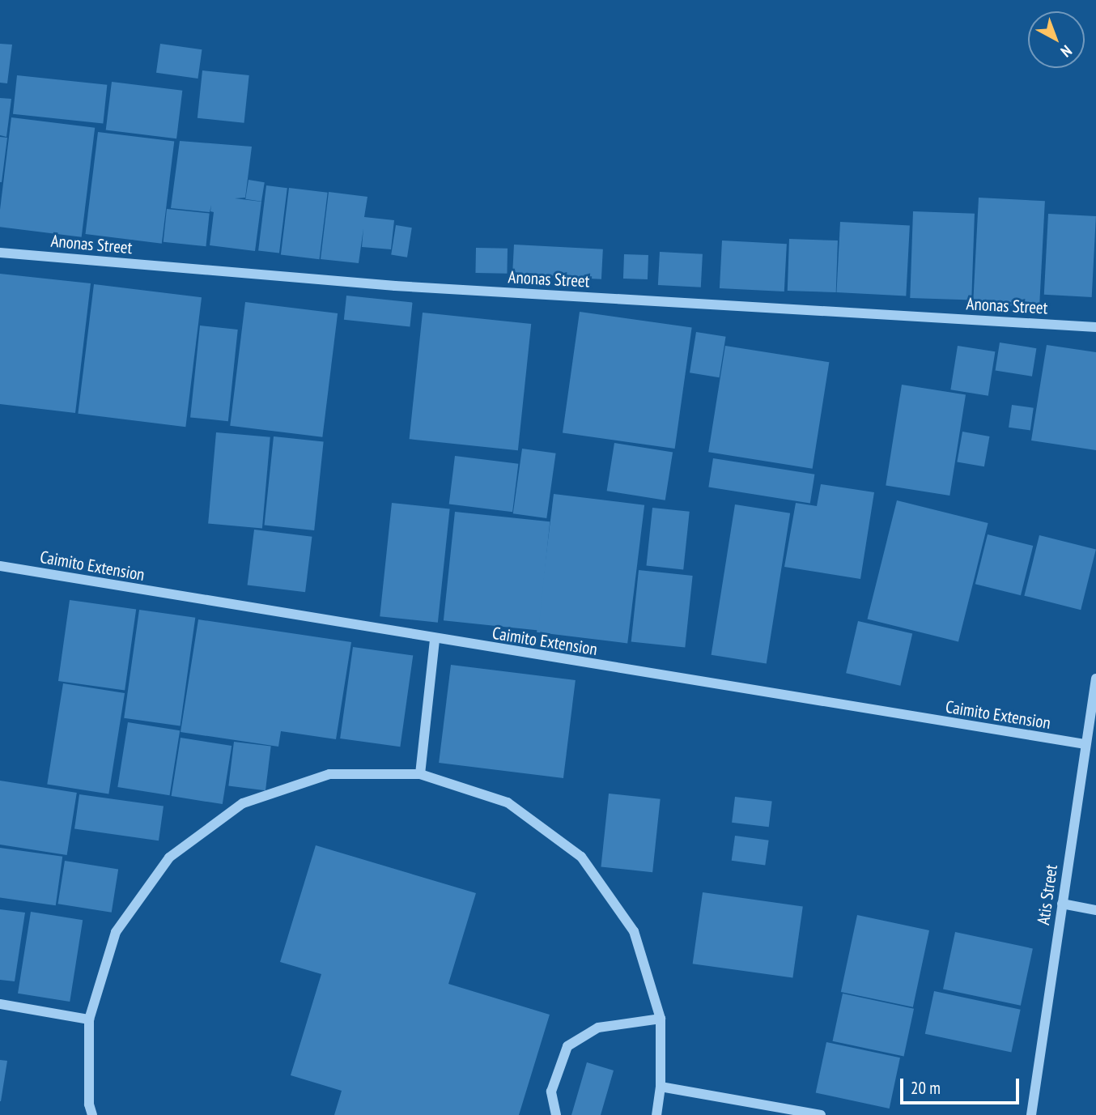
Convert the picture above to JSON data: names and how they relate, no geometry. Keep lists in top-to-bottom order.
{
  "streets": {
    "street": ["Anonas Street", "Caimito Extension", "Atis Street"]
  },
  "crossings": [
    ["Caimito Extension", "Atis Street"]
  ],
  "scale_bar": "20 m",
  "north": "bottom right"
}
